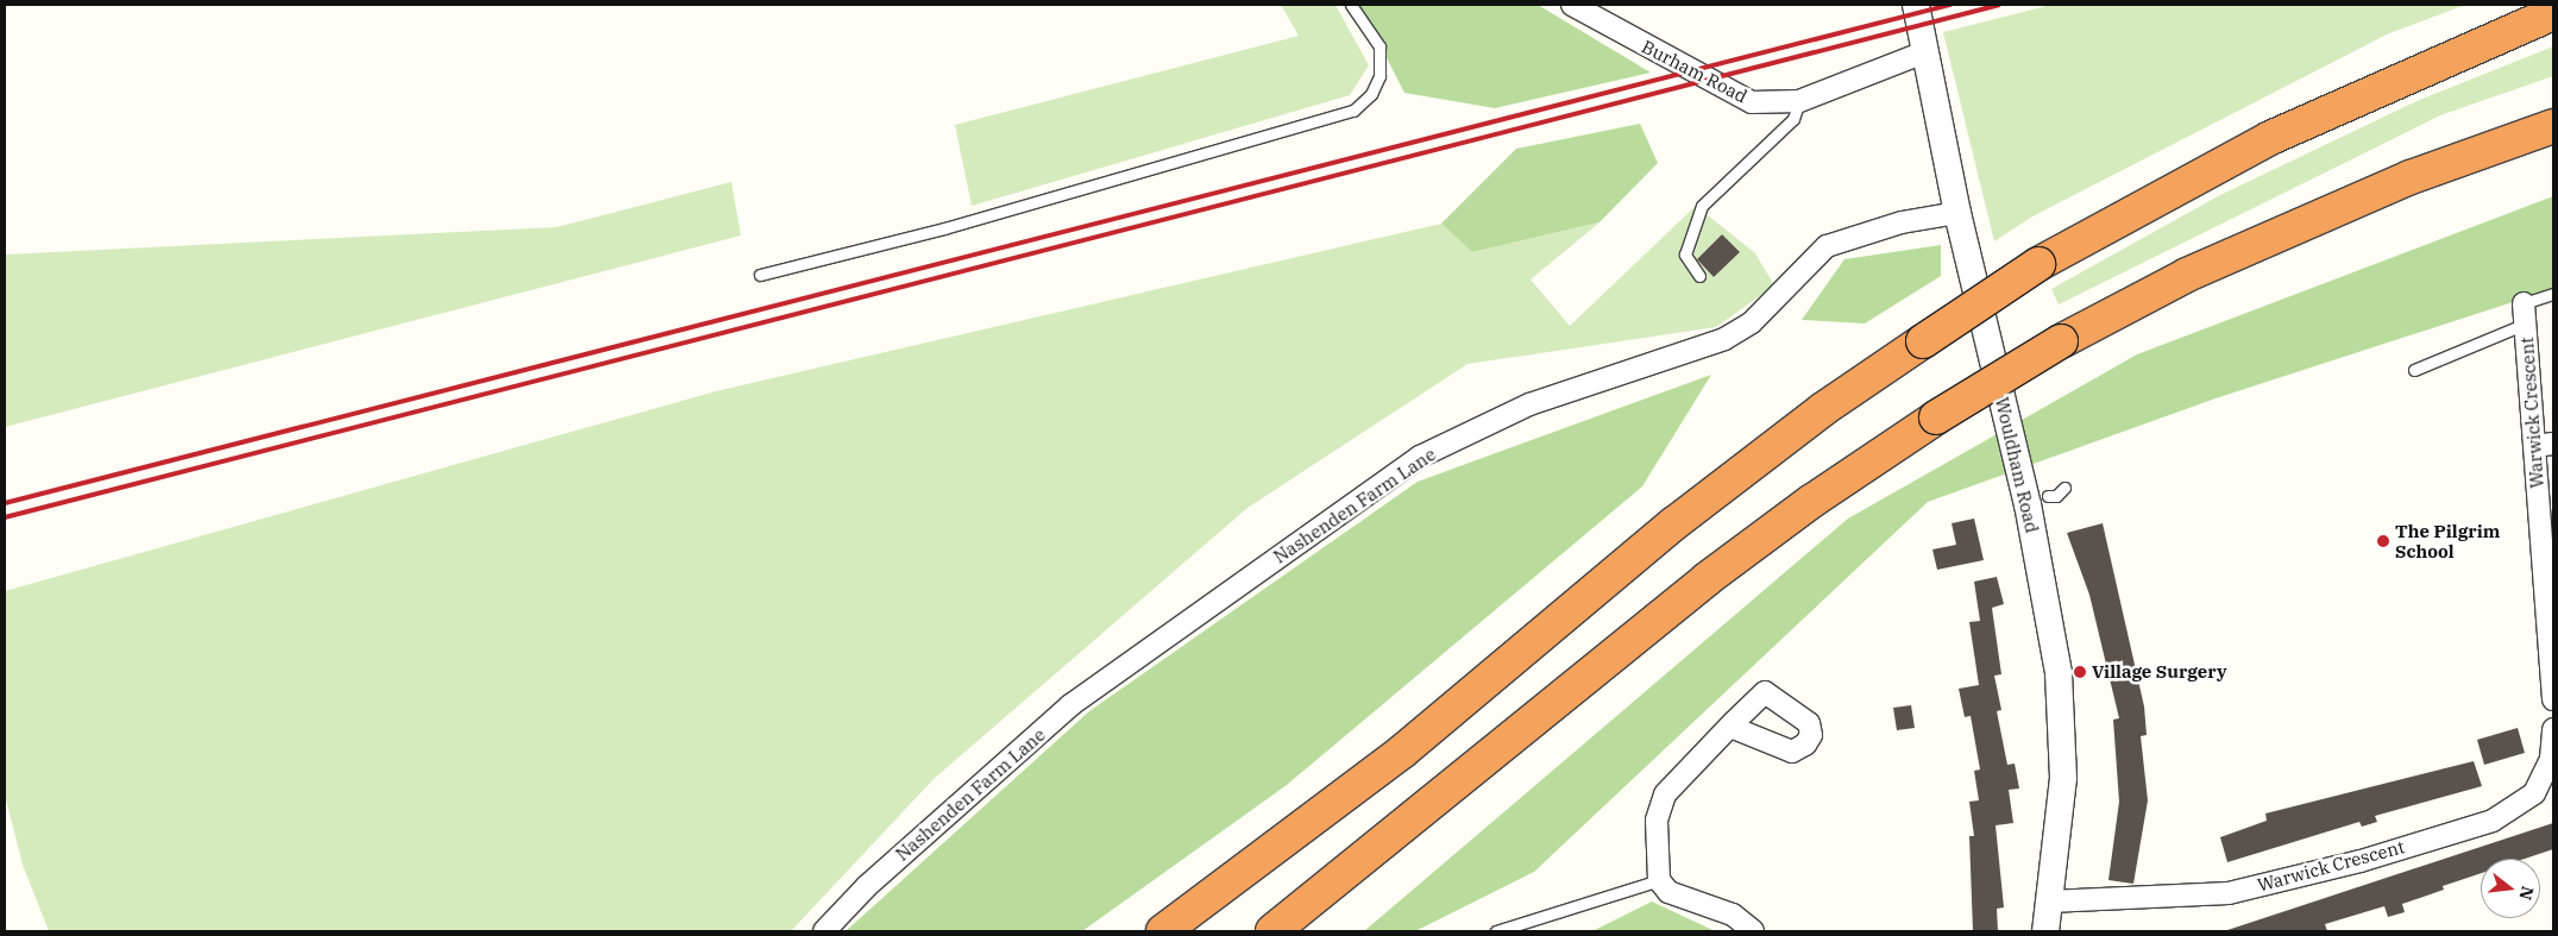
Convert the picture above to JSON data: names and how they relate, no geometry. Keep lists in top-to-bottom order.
{
  "streets": {
    "street": [
      "Burham Road",
      "Warwick Crescent",
      "Wouldham Road",
      "Nashenden Farm Lane"
    ]
  },
  "crossings": [
    ["Burham Road", "Wouldham Road"],
    ["Warwick Crescent", "Wouldham Road"],
    ["Wouldham Road", "Nashenden Farm Lane"]
  ],
  "places": ["The Pilgrim School", "Village Surgery"],
  "north": "right"
}
